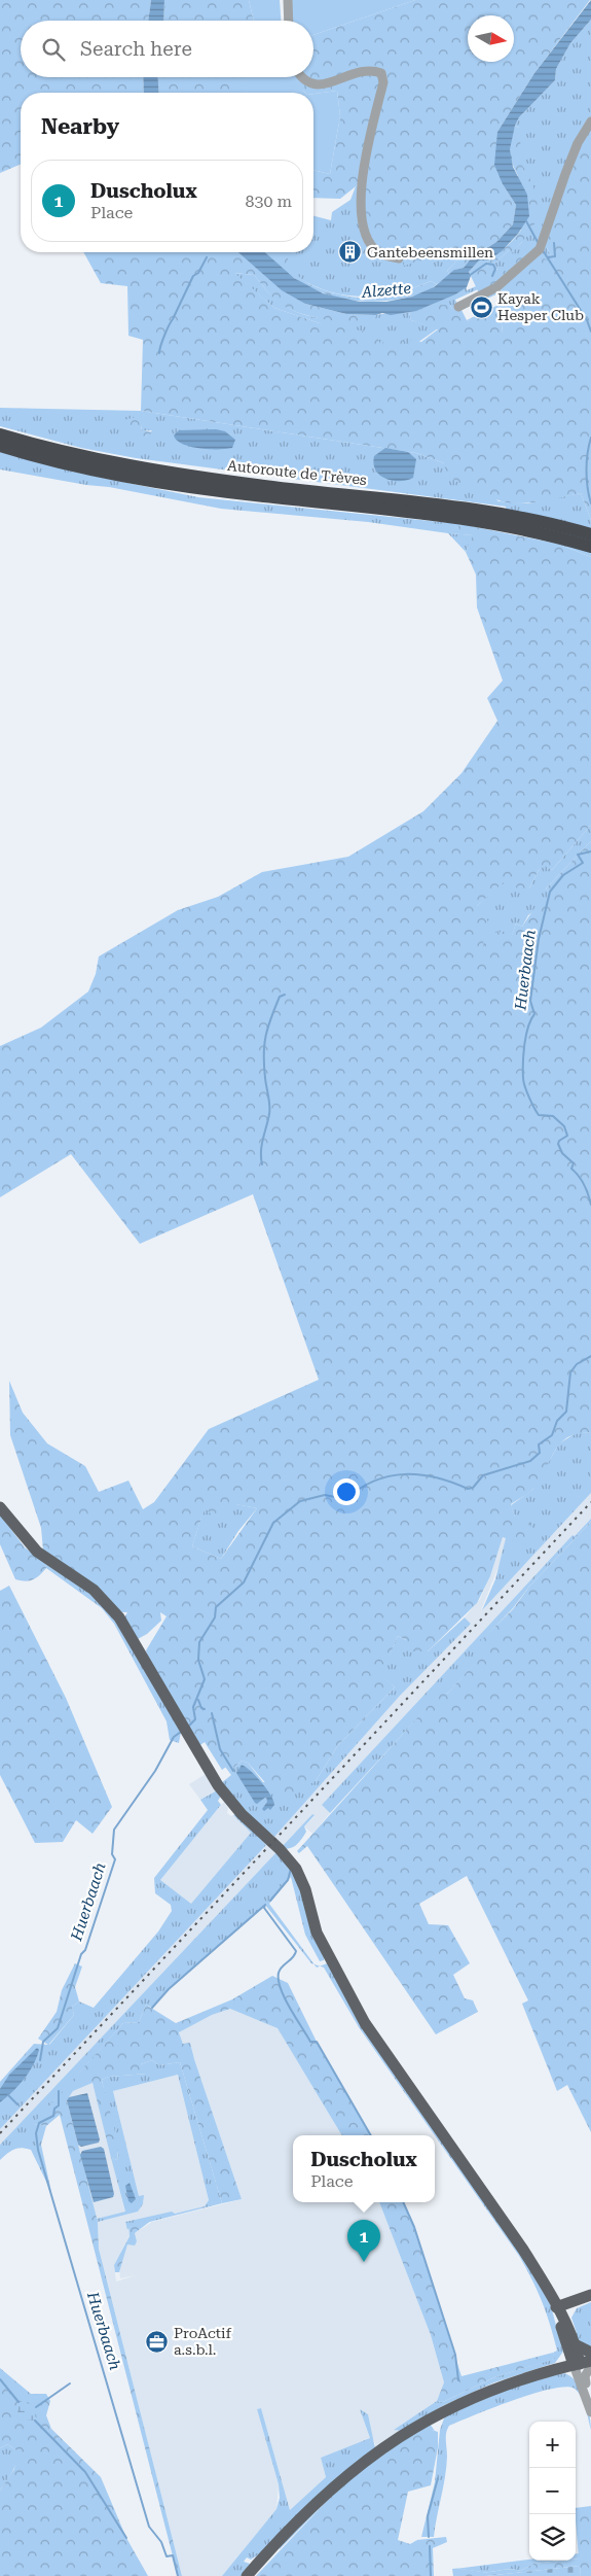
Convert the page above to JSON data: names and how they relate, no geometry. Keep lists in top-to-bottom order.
{
  "streets": {
    "highway": ["Autoroute de Trèves"]
  },
  "water": ["Alzette", "Huerbaach"],
  "places": {
    "building": ["Gantebeensmillen"],
    "sports": ["Kayak Hesper Club"],
    "office": ["ProActif a.s.b.l."]
  },
  "north": "right",
  "page": {
    "search": "Search here",
    "heading": "Nearby",
    "list": [
      {
        "mark": "1",
        "name": "Duscholux",
        "note": "Place",
        "value": "830 m"
      }
    ],
    "popup": ["Duscholux", "Place"],
    "pins": "1",
    "map_buttons": ["+", "−"]
  }
}
